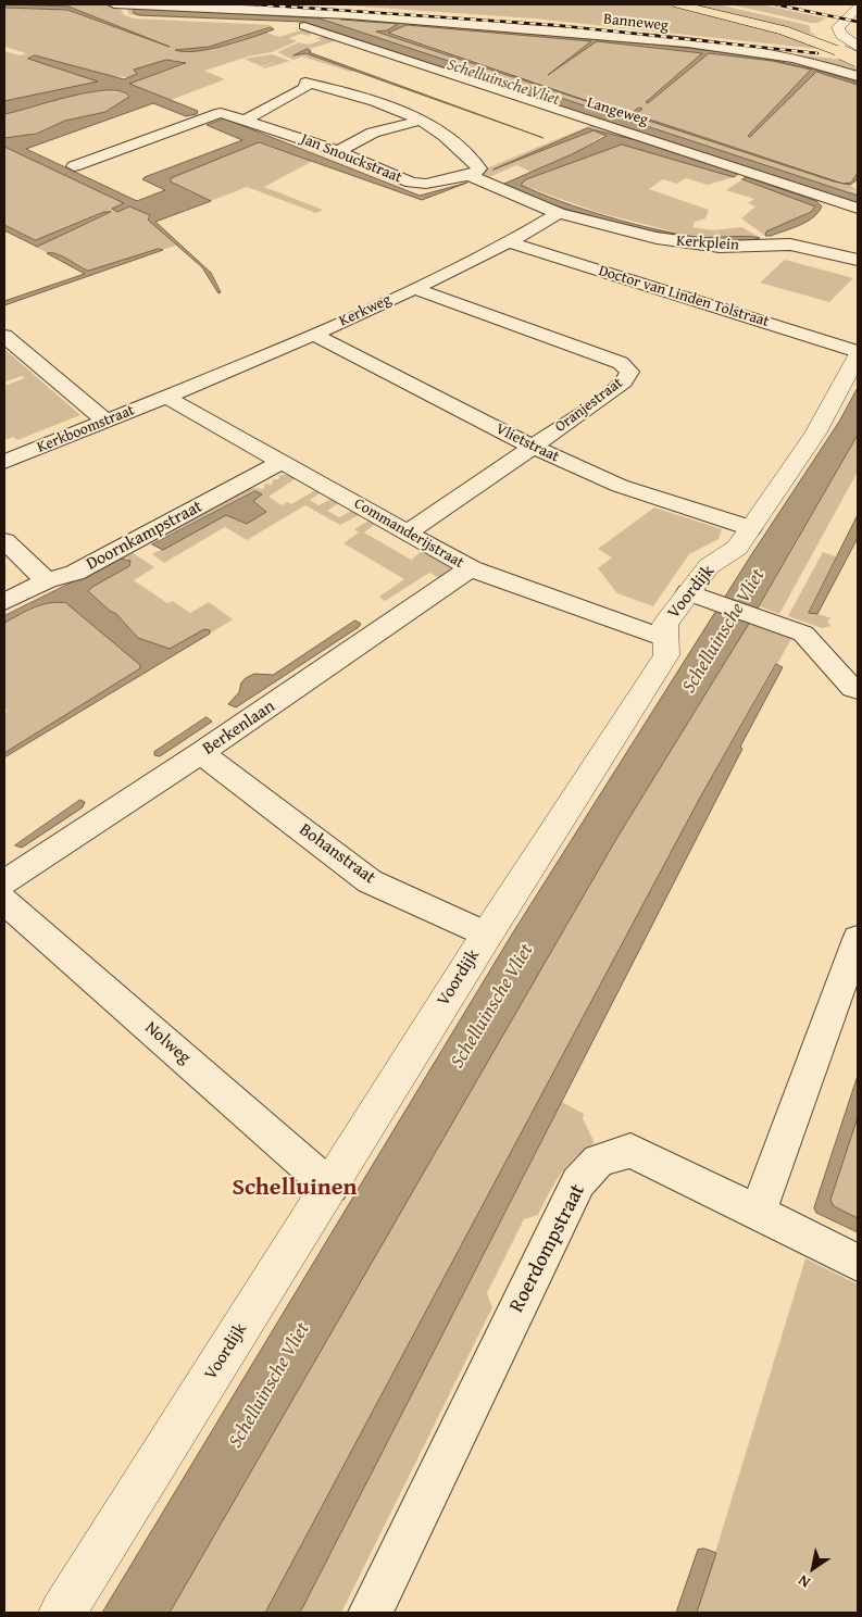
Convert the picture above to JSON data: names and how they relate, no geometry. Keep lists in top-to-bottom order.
{
  "streets": {
    "street": [
      "Banneweg",
      "Langeweg",
      "Jan Snouckstraat",
      "Kerkplein",
      "Doctor van Linden Tolstraat",
      "Kerkweg",
      "Oranjestraat",
      "Kerkboomstraat",
      "Vlietstraat",
      "Commanderijstraat",
      "Doornkampstraat",
      "Voordijk",
      "Berkenlaan",
      "Bohanstraat",
      "Nolweg",
      "Roerdompstraat"
    ]
  },
  "crossings": [
    ["Kerkplein", "Kerkweg"],
    ["Doctor van Linden Tolstraat", "Kerkweg"],
    ["Doctor van Linden Tolstraat", "Voordijk"],
    ["Kerkweg", "Oranjestraat"],
    ["Kerkweg", "Kerkboomstraat"],
    ["Kerkweg", "Vlietstraat"],
    ["Kerkweg", "Commanderijstraat"],
    ["Oranjestraat", "Vlietstraat"],
    ["Oranjestraat", "Commanderijstraat"],
    ["Kerkboomstraat", "Commanderijstraat"],
    ["Vlietstraat", "Voordijk"],
    ["Commanderijstraat", "Doornkampstraat"],
    ["Commanderijstraat", "Voordijk"],
    ["Commanderijstraat", "Berkenlaan"],
    ["Voordijk", "Bohanstraat"],
    ["Voordijk", "Nolweg"],
    ["Berkenlaan", "Bohanstraat"]
  ],
  "districts": ["Schelluinen"],
  "water": ["Schelluinsche Vliet"],
  "north": "bottom left"
}
